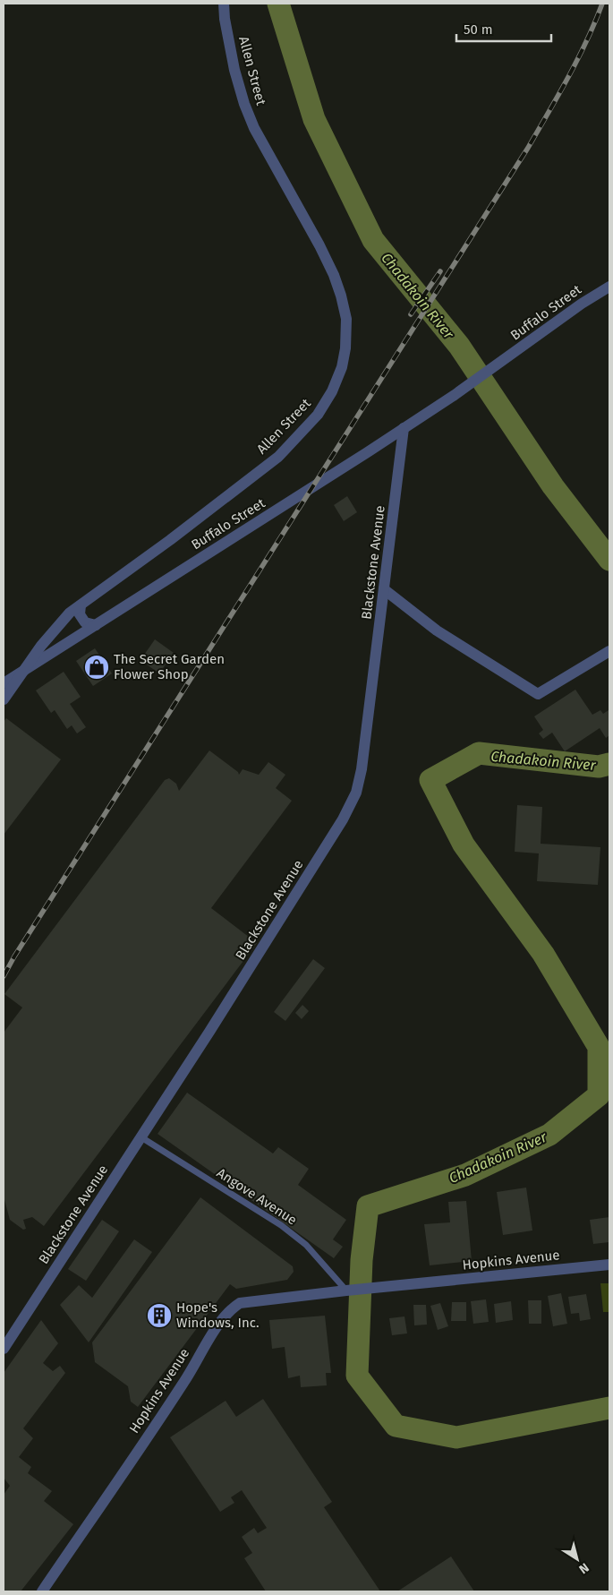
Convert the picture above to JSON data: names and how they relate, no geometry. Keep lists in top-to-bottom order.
{
  "streets": {
    "street": [
      "Allen Street",
      "Buffalo Street",
      "Blackstone Avenue",
      "Hopkins Avenue"
    ],
    "lane": ["Angove Avenue"]
  },
  "crossings": [
    ["Allen Street", "Buffalo Street"],
    ["Buffalo Street", "Blackstone Avenue"],
    ["Blackstone Avenue", "Angove Avenue"],
    ["Angove Avenue", "Hopkins Avenue"]
  ],
  "water": ["Chadakoin River"],
  "places": {
    "shop": ["The Secret Garden Flower Shop"],
    "building": ["Hope's Windows, Inc."]
  },
  "scale_bar": "50 m",
  "north": "bottom right"
}
